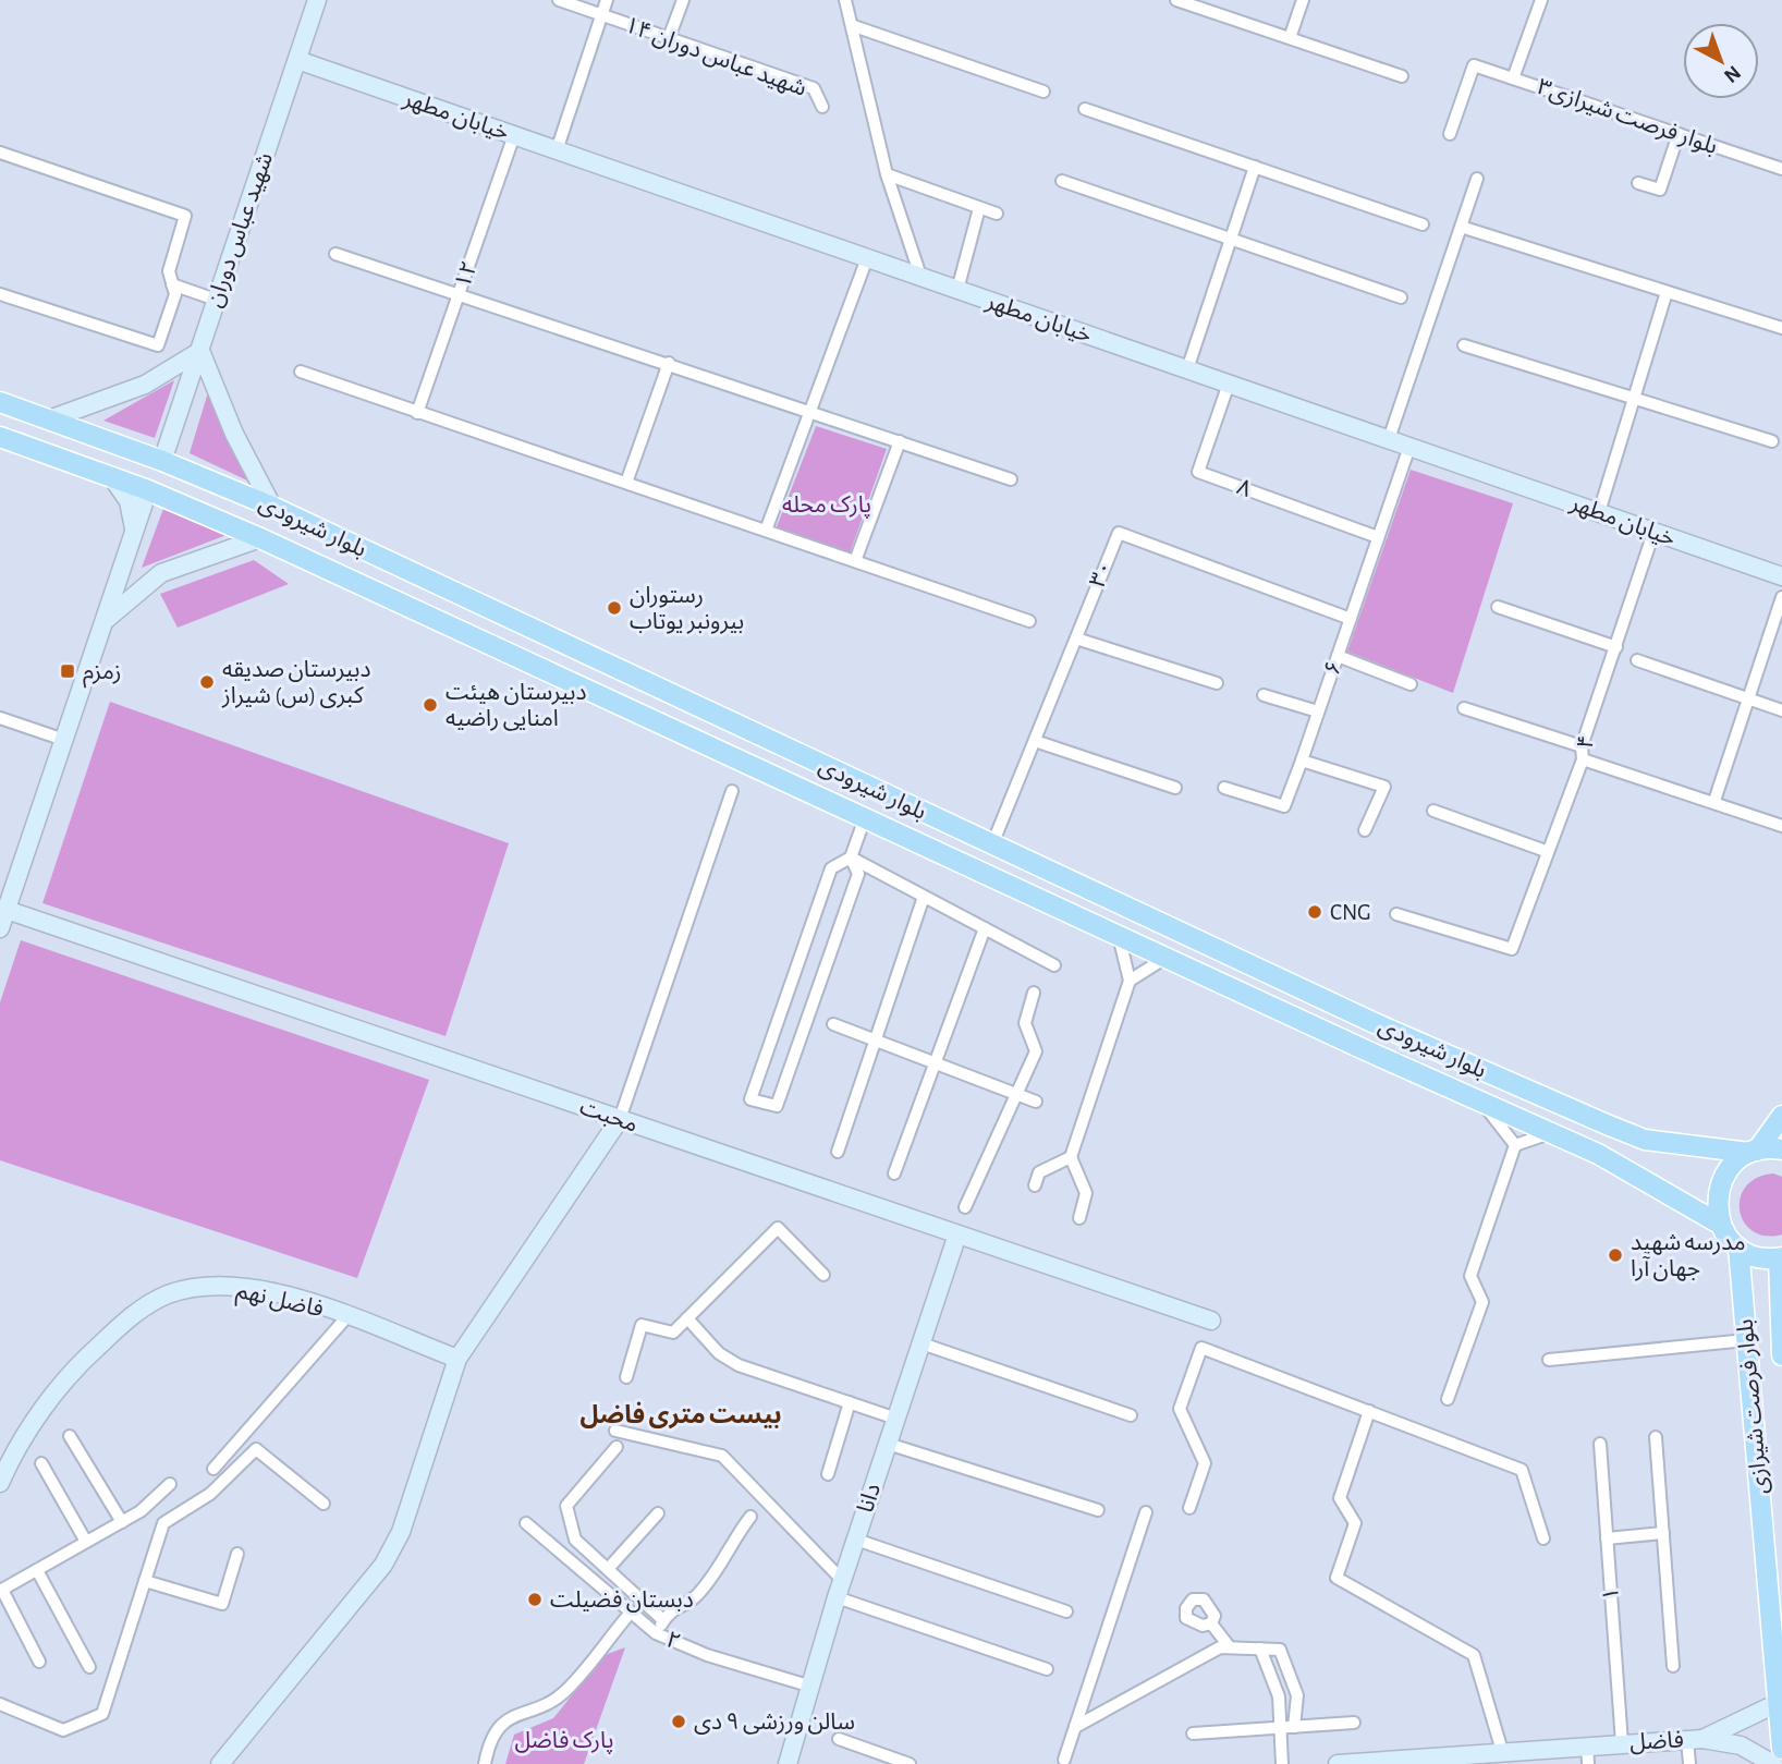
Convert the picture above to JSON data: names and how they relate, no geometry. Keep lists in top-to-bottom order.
{
  "streets": {
    "main road": ["بلوار شیرودی", "بلوار فرصت شیرازی"],
    "street": [
      "شهید عباس دوران ۱۴",
      "خیابان مطهر",
      "۳بلوار فرصت شیرازی",
      "شهید عباس دوران",
      "۱۲",
      "۸",
      "۳۰",
      "۶",
      "۴",
      "محبت",
      "فاضل نهم",
      "دانا",
      "۱",
      "۲",
      "فاضل"
    ]
  },
  "crossings": [
    ["خیابان مطهر", "شهید عباس دوران"],
    ["خیابان مطهر", "۱۲"],
    ["خیابان مطهر", "۸"],
    ["خیابان مطهر", "۶"],
    ["خیابان مطهر", "۴"],
    ["شهید عباس دوران", "بلوار شیرودی"],
    ["۸", "۶"],
    ["بلوار شیرودی", "۳۰"],
    ["۳۰", "۶"],
    ["محبت", "دانا"],
    ["بلوار فرصت شیرازی", "فاضل"],
    ["دانا", "۲"],
    ["۱", "فاضل"]
  ],
  "districts": ["بیست متری فاضل"],
  "parks": ["پارک محله", "پارک فاضل"],
  "places": {
    "other": [
      "رستوران بیرونبر یوتاب",
      "دبیرستان صدیقه کبری (س) شیراز",
      "دبیرستان هیئت امنایی راضیه",
      "CNG",
      "مدرسه شهید جهان آرا",
      "دبستان فضیلت",
      "سالن ورزشی ۹ دی"
    ],
    "transit": ["زمزم"]
  },
  "north": "bottom right"
}
